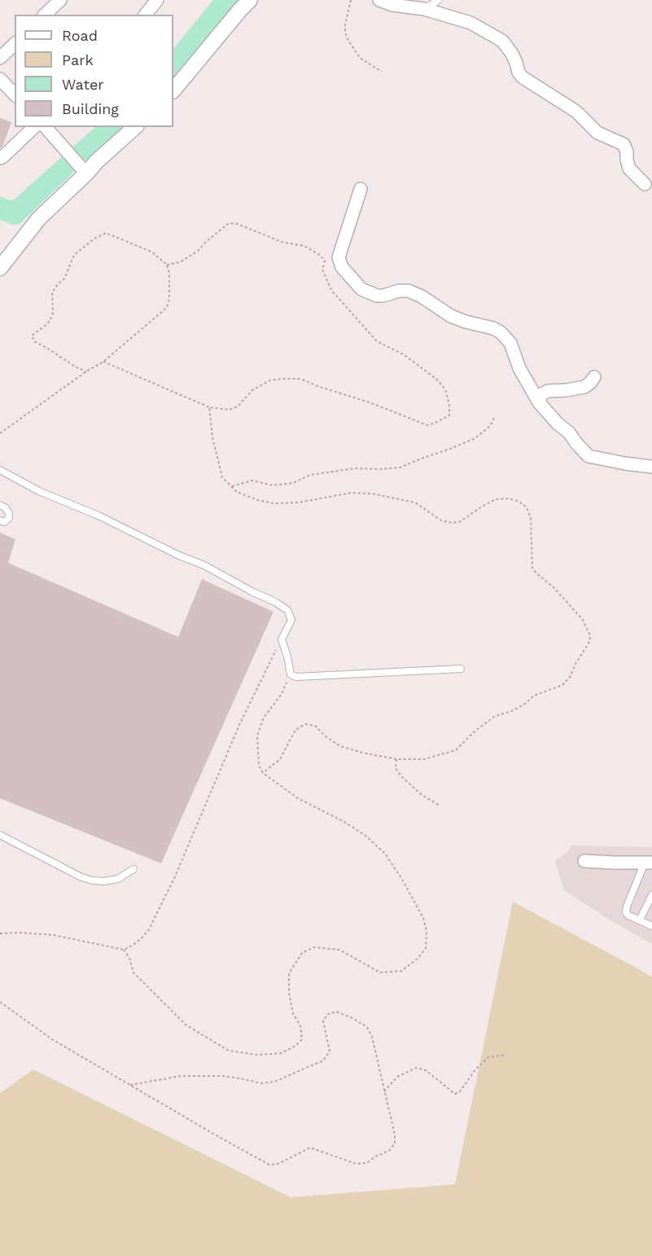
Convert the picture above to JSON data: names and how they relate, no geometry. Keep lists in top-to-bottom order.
{
  "legend": [
    "Road",
    "Park",
    "Water",
    "Building"
  ]
}
